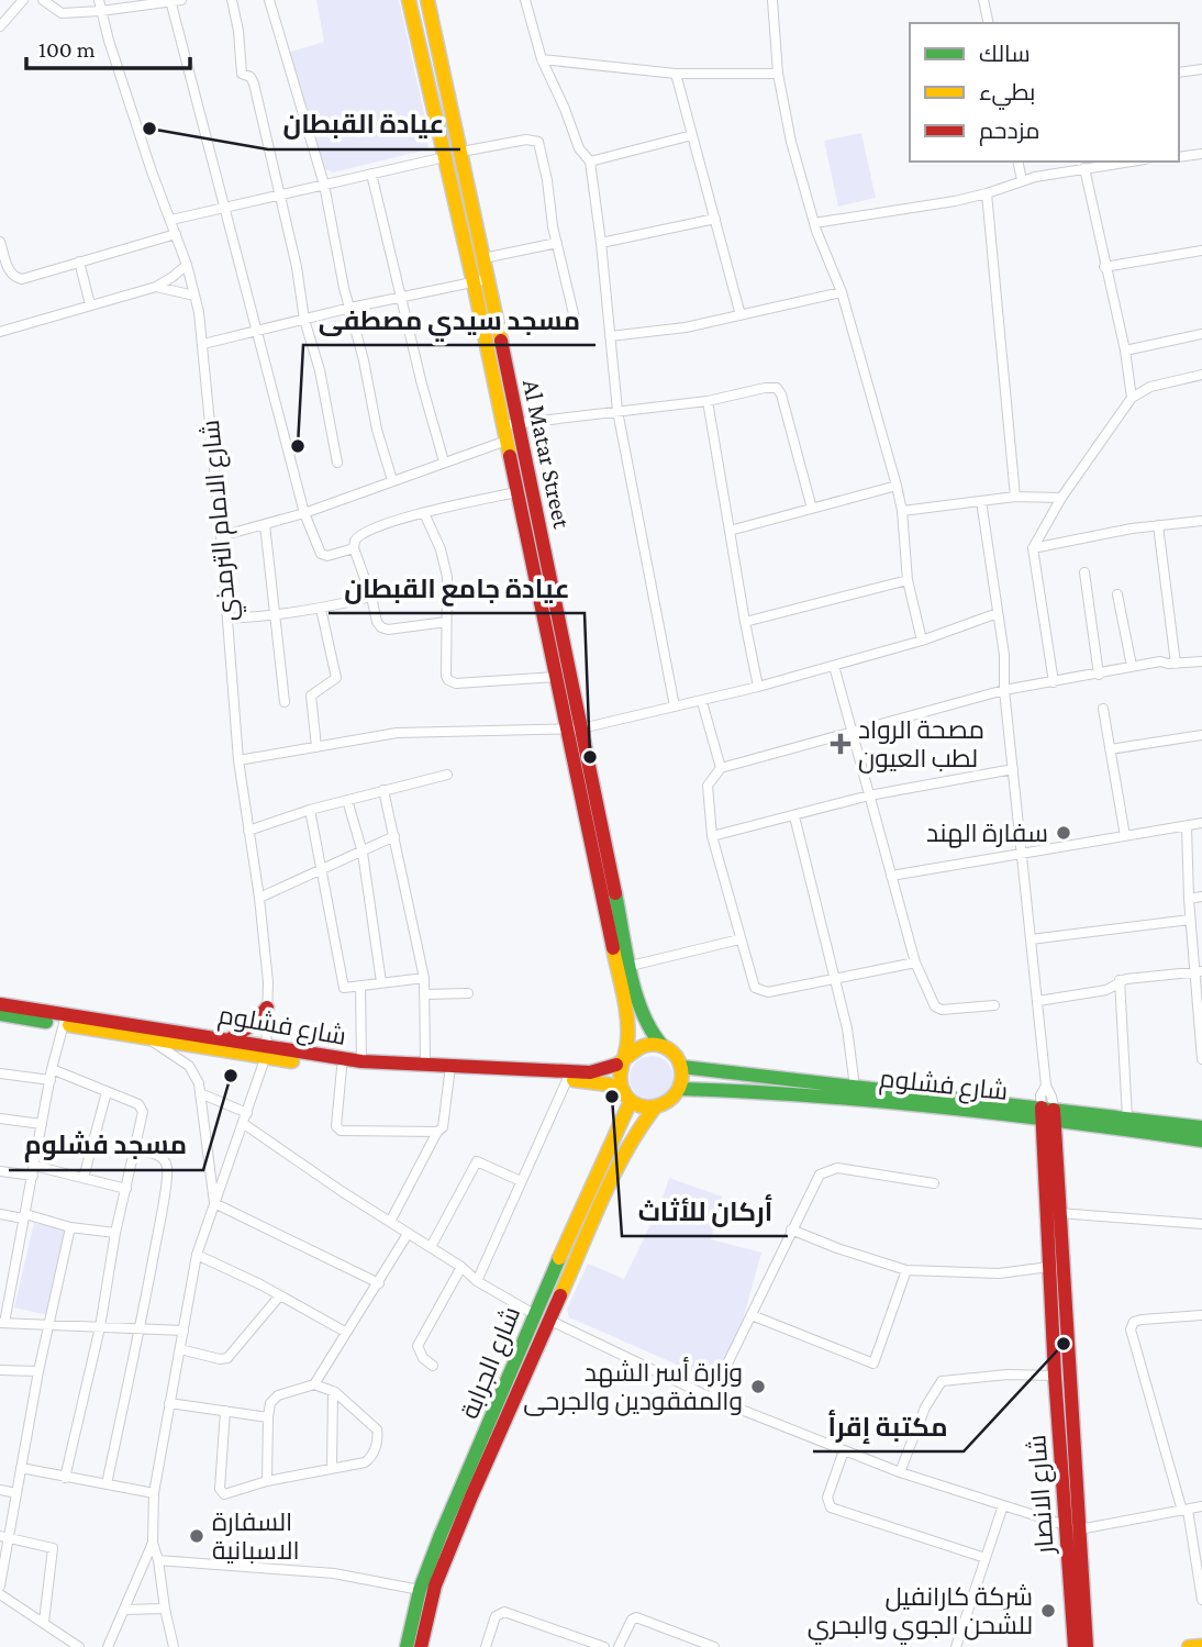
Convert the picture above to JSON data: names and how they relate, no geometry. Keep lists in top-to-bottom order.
{
  "streets": {
    "main road": [
      "Al Matar Street",
      "شارع فشلوم",
      "شارع الجرابة",
      "شارع الانصار"
    ],
    "street": ["شارع الامام الترمذي"]
  },
  "crossings": [
    ["Al Matar Street", "شارع فشلوم"],
    ["Al Matar Street", "شارع الجرابة"],
    ["شارع الامام الترمذي", "شارع فشلوم"],
    ["شارع فشلوم", "شارع الجرابة"],
    ["شارع فشلوم", "شارع الانصار"]
  ],
  "places": {
    "other": [
      "عيادة القبطان",
      "مسجد سيدي مصطفى",
      "عيادة جامع القبطان",
      "سفارة الهند",
      "مسجد فشلوم",
      "أركان للأثاث",
      "مكتبة إقرأ",
      "وزارة أسر الشهد والمفقودين والجرحى",
      "السفارة الاسبانية",
      "شركة كارانفيل للشحن الجوي والبحري"
    ],
    "health": ["مصحة الرواد لطب العيون"]
  },
  "legend": ["سالك", "بطيء", "مزدحم"],
  "scale_bar": "100 m"
}
